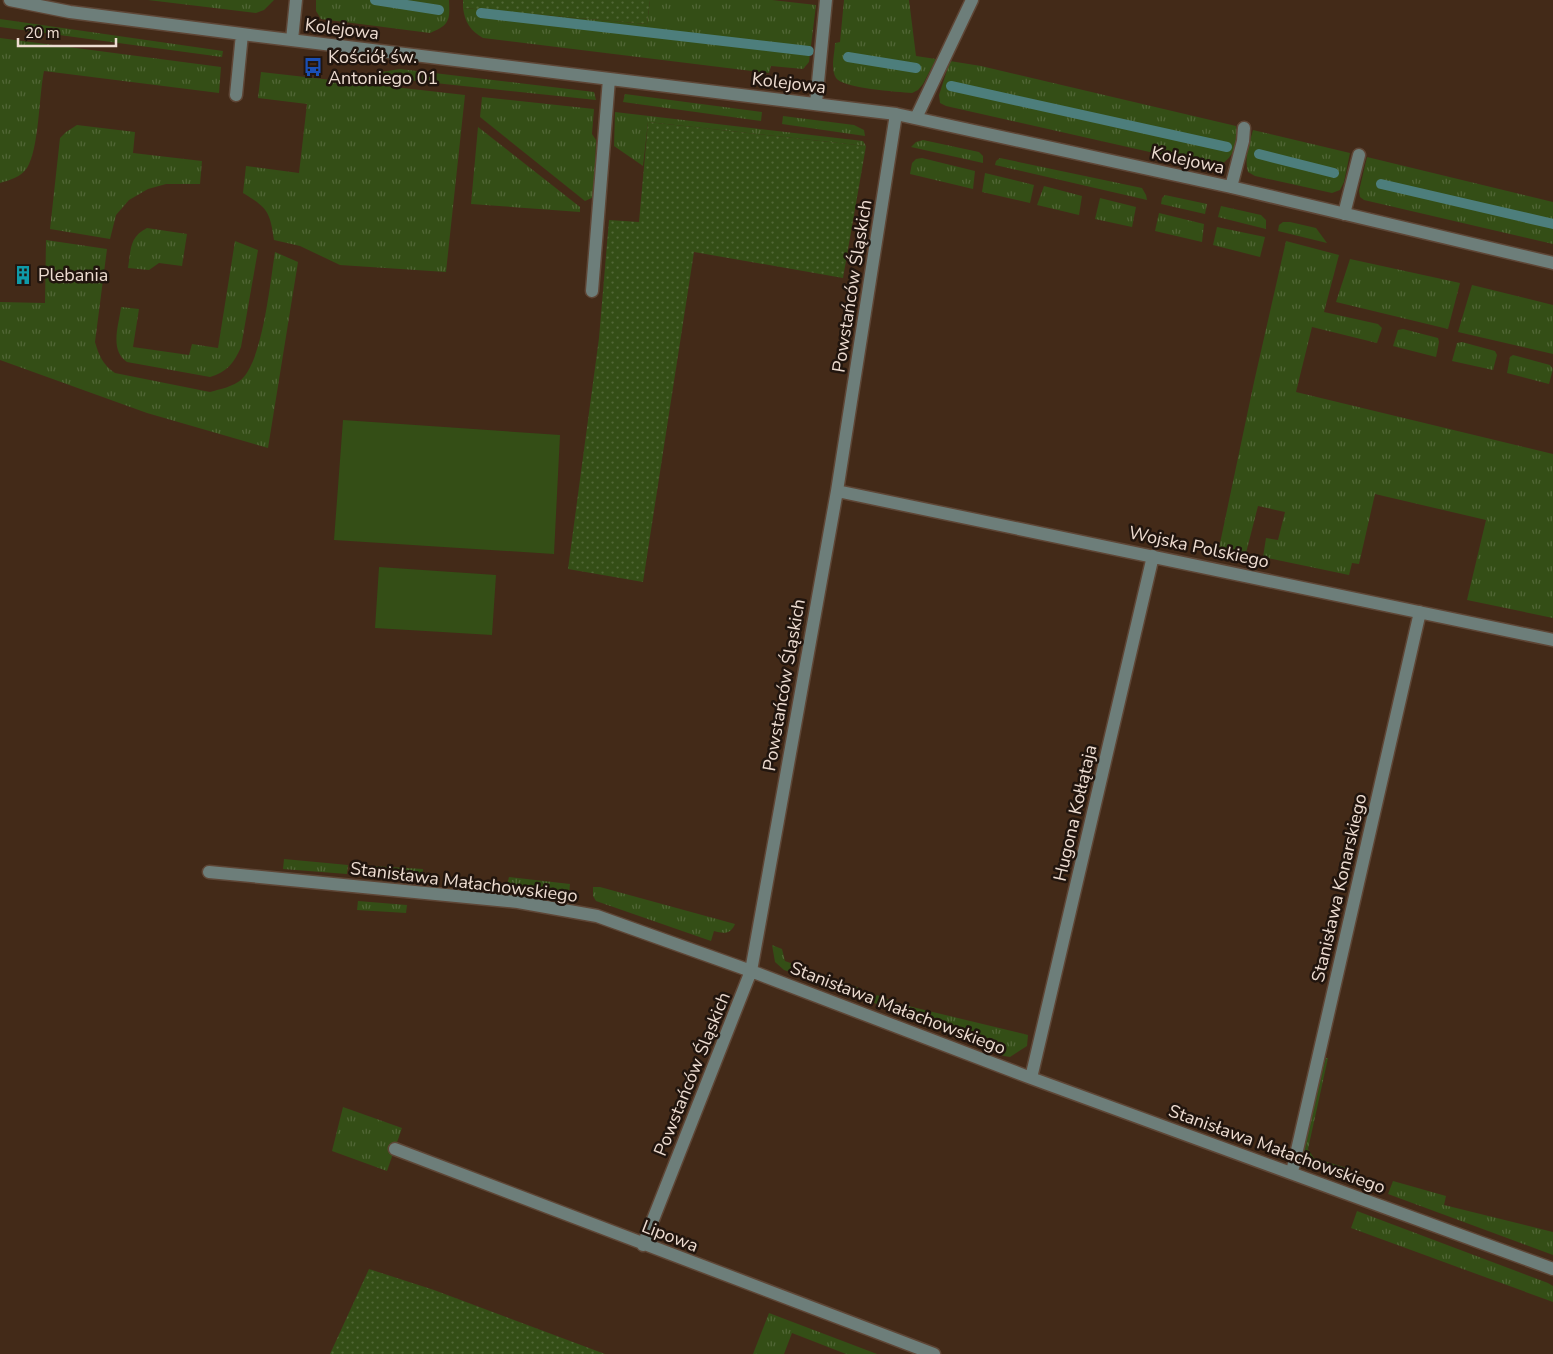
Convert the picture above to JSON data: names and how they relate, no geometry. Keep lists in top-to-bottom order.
{
  "streets": {
    "street": [
      "Kolejowa",
      "Powstańców Śląskich",
      "Wojska Polskiego",
      "Hugona Kołłątaja",
      "Stanisława Małachowskiego",
      "Stanisława Konarskiego",
      "Lipowa"
    ]
  },
  "crossings": [
    ["Kolejowa", "Powstańców Śląskich"],
    ["Powstańców Śląskich", "Wojska Polskiego"],
    ["Powstańców Śląskich", "Stanisława Małachowskiego"],
    ["Powstańców Śląskich", "Lipowa"],
    ["Wojska Polskiego", "Hugona Kołłątaja"],
    ["Wojska Polskiego", "Stanisława Konarskiego"],
    ["Hugona Kołłątaja", "Stanisława Małachowskiego"],
    ["Stanisława Małachowskiego", "Stanisława Konarskiego"]
  ],
  "places": {
    "bus stop": ["Kościół św. Antoniego 01"],
    "building": ["Plebania"]
  },
  "scale_bar": "20 m"
}
